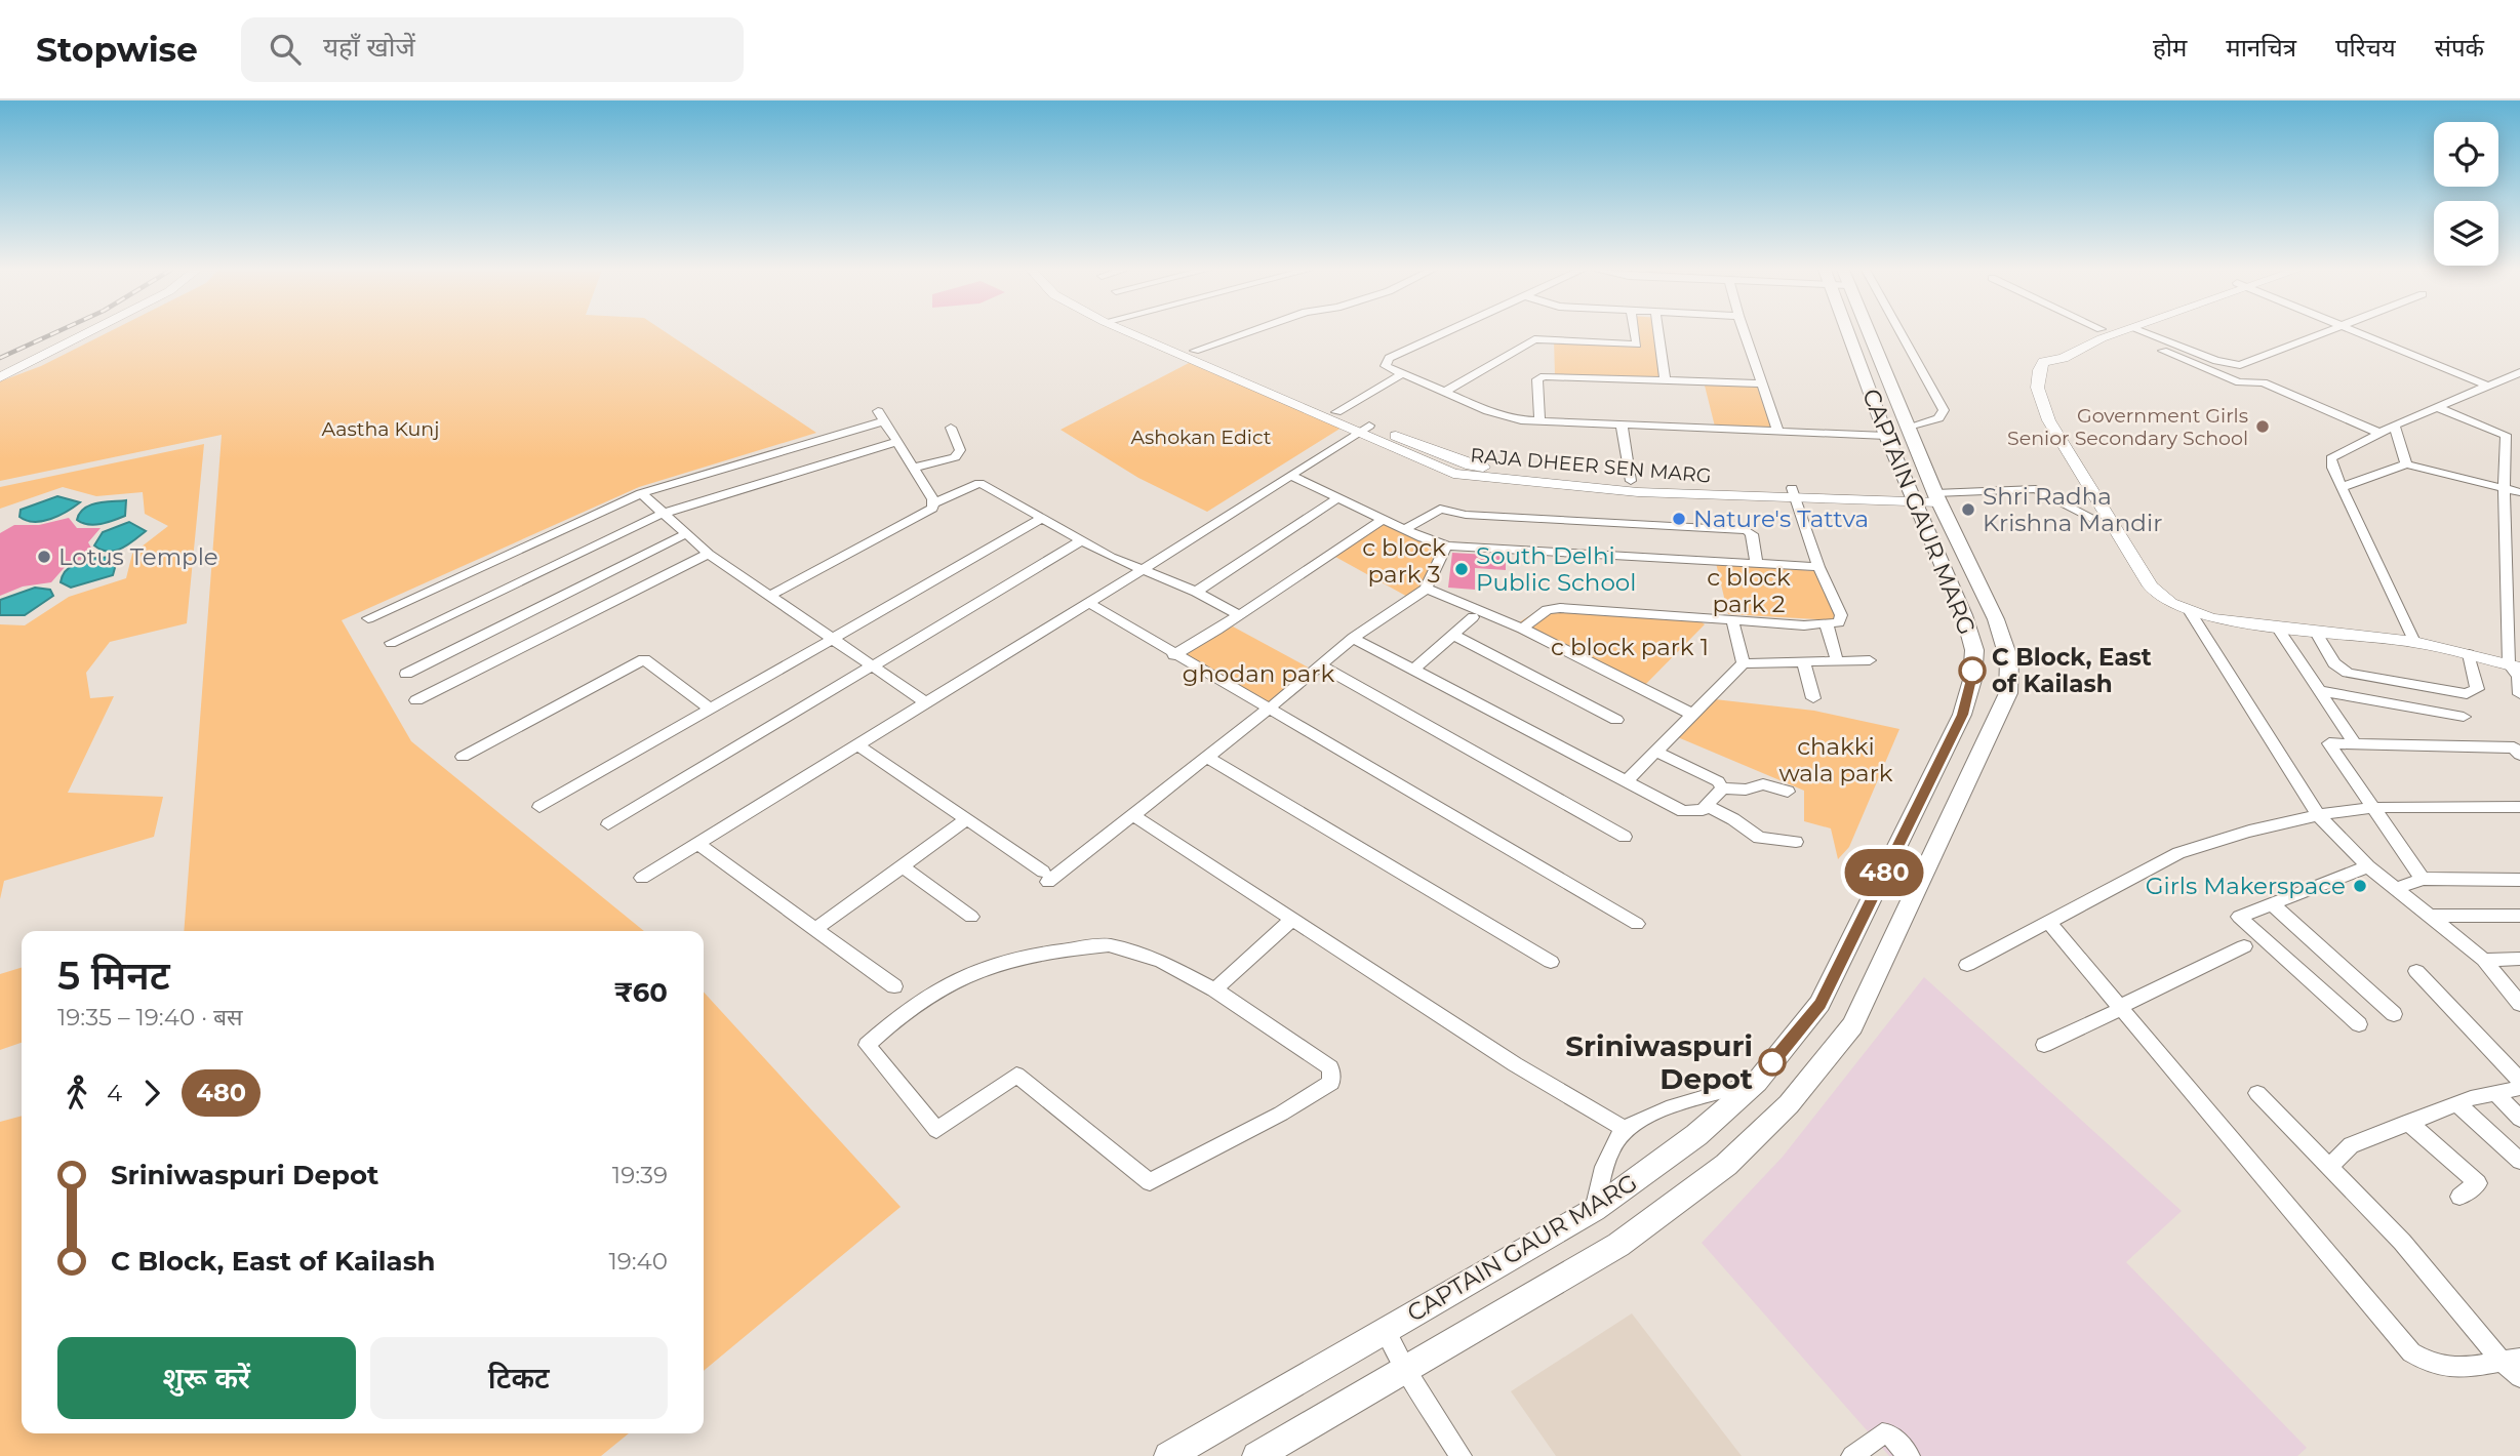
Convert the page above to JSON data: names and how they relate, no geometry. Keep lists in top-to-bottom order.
{
  "streets": {
    "main road": ["CAPTAIN GAUR MARG"],
    "street": ["RAJA DHEER SEN MARG"]
  },
  "crossings": [
    ["RAJA DHEER SEN MARG", "CAPTAIN GAUR MARG"]
  ],
  "parks": [
    "Aastha Kunj",
    "Ashokan Edict",
    "c block park 3",
    "c block park 2",
    "c block park 1",
    "ghodan park",
    "chakki wala park"
  ],
  "places": [
    "Government Girls Senior Secondary School",
    "Shri Radha Krishna Mandir",
    "Nature's Tattva",
    "Lotus Temple",
    "South Delhi Public School",
    "C Block, East of Kailash",
    "Girls Makerspace",
    "Sriniwaspuri Depot"
  ],
  "lines": ["bus line 480"],
  "page": {
    "header": "Stopwise",
    "search": "यहाँ खोजें",
    "nav": [
      "होम",
      "मानचित्र",
      "परिचय",
      "संपर्क"
    ],
    "on_map": "480",
    "heading": ["5 मिनट", "19:35 – 19:40 · बस", "₹60"],
    "legs": ["4", "480"],
    "list": [
      {
        "name": "Sriniwaspuri Depot",
        "value": "19:39"
      },
      {
        "name": "C Block, East of Kailash",
        "value": "19:40"
      }
    ],
    "buttons": ["शुरू करें", "टिकट"]
  }
}
